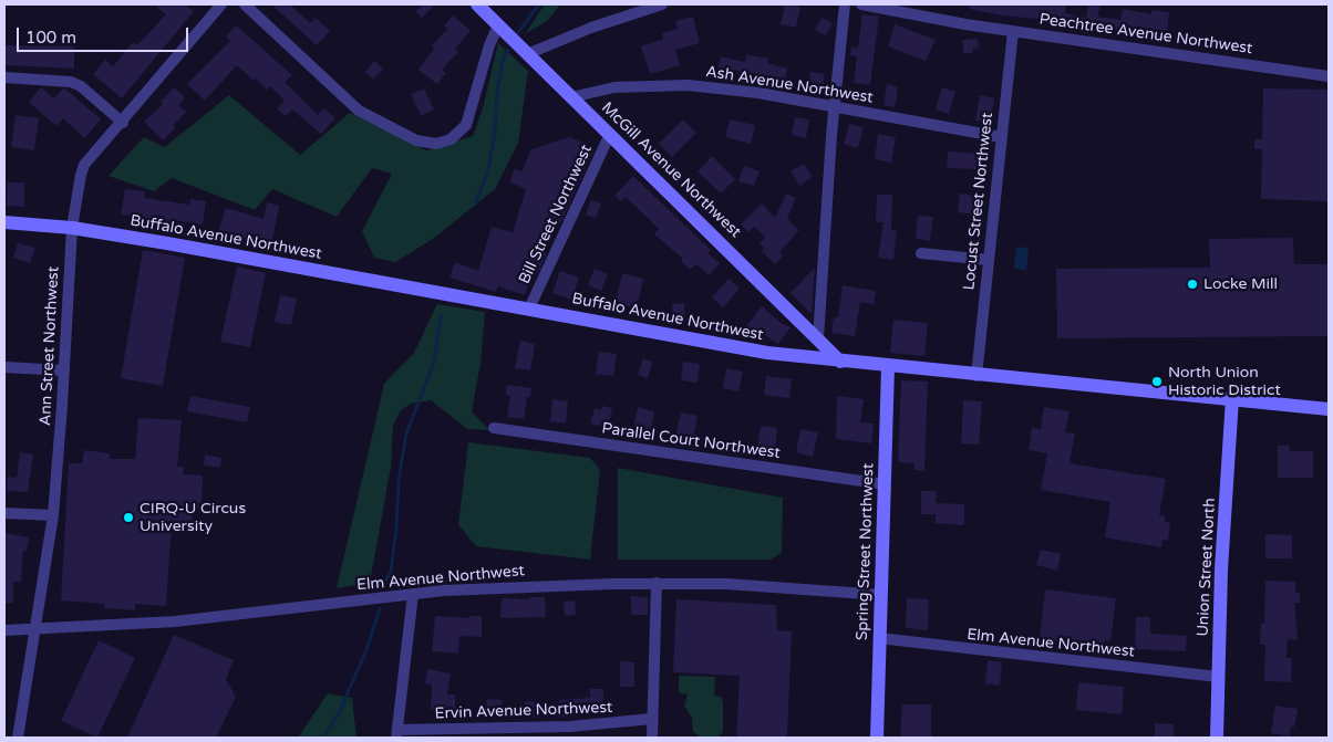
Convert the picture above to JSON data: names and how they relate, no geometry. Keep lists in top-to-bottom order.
{
  "streets": {
    "street": [
      "Peachtree Avenue Northwest",
      "Ash Avenue Northwest",
      "McGill Avenue Northwest",
      "Locust Street Northwest",
      "Bill Street Northwest",
      "Buffalo Avenue Northwest",
      "Ann Street Northwest",
      "Parallel Court Northwest",
      "Spring Street Northwest",
      "Union Street North",
      "Elm Avenue Northwest",
      "Ervin Avenue Northwest"
    ]
  },
  "crossings": [
    ["Peachtree Avenue Northwest", "Locust Street Northwest"],
    ["Ash Avenue Northwest", "McGill Avenue Northwest"],
    ["Ash Avenue Northwest", "Locust Street Northwest"],
    ["McGill Avenue Northwest", "Bill Street Northwest"],
    ["McGill Avenue Northwest", "Buffalo Avenue Northwest"],
    ["Locust Street Northwest", "Buffalo Avenue Northwest"],
    ["Bill Street Northwest", "Buffalo Avenue Northwest"],
    ["Buffalo Avenue Northwest", "Ann Street Northwest"],
    ["Buffalo Avenue Northwest", "Spring Street Northwest"],
    ["Buffalo Avenue Northwest", "Union Street North"],
    ["Ann Street Northwest", "Elm Avenue Northwest"],
    ["Parallel Court Northwest", "Spring Street Northwest"],
    ["Spring Street Northwest", "Elm Avenue Northwest"],
    ["Union Street North", "Elm Avenue Northwest"]
  ],
  "places": ["Locke Mill", "North Union Historic District", "CIRQ-U Circus University"],
  "scale_bar": "100 m"
}
